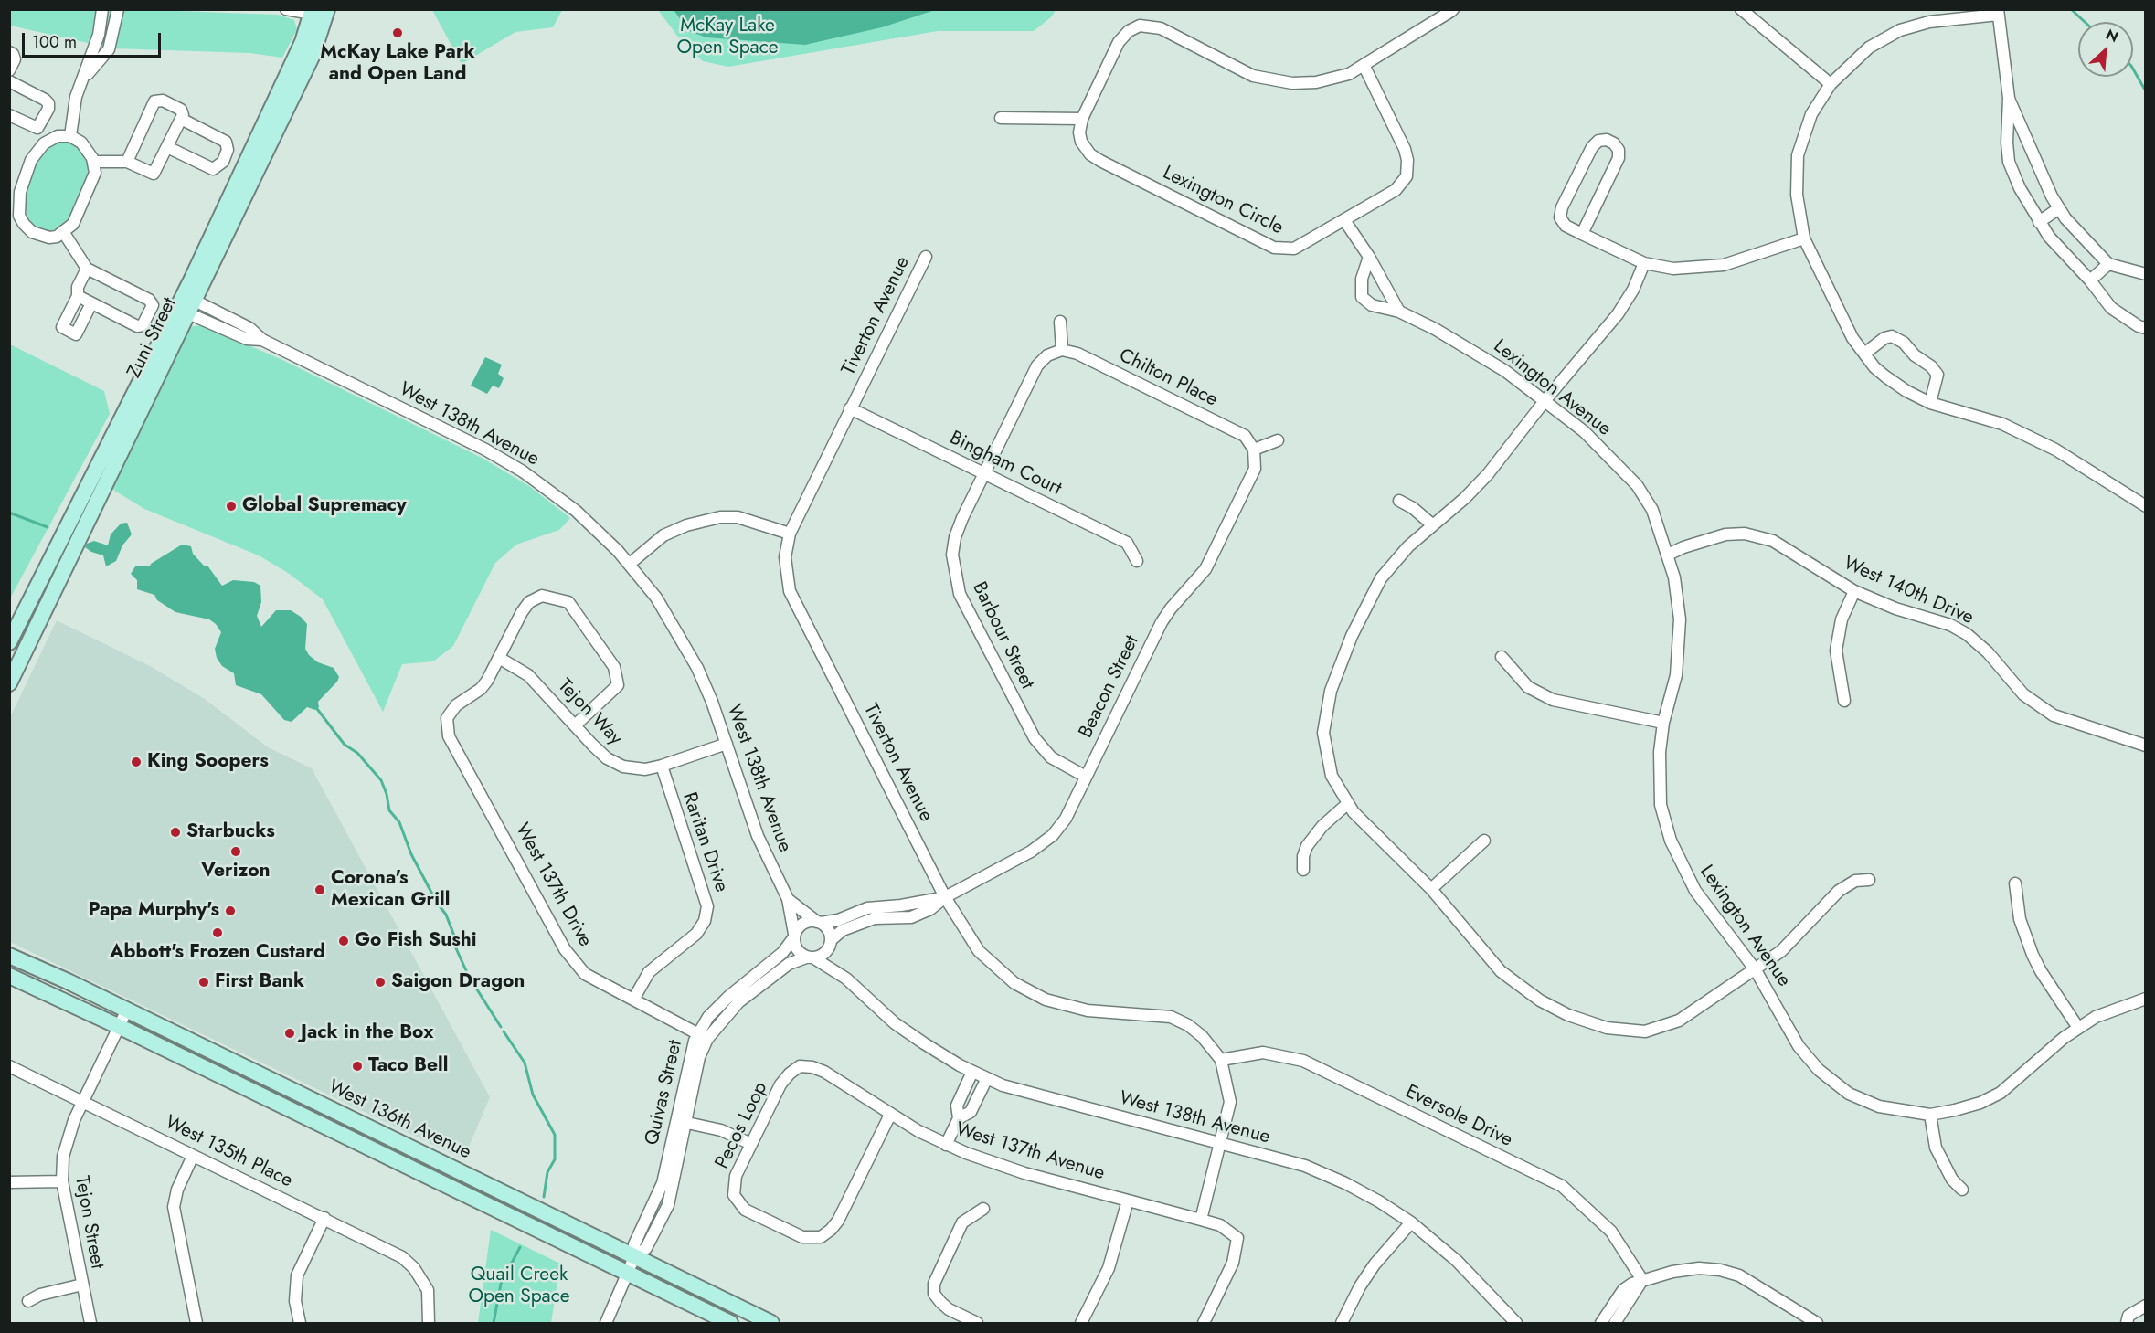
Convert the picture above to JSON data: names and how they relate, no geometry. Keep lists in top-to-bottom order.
{
  "streets": {
    "main road": ["Zuni Street", "West 136th Avenue"],
    "street": [
      "Lexington Circle",
      "Tiverton Avenue",
      "Chilton Place",
      "Lexington Avenue",
      "West 138th Avenue",
      "Bingham Court",
      "West 140th Drive",
      "Barbour Street",
      "Beacon Street",
      "Tejon Way",
      "Raritan Drive",
      "West 137th Drive",
      "Quivas Street",
      "Eversole Drive",
      "Pecos Loop",
      "West 135th Place",
      "West 137th Avenue",
      "Tejon Street"
    ]
  },
  "crossings": [
    ["Tiverton Avenue", "West 138th Avenue"],
    ["Tiverton Avenue", "Bingham Court"],
    ["Tiverton Avenue", "Beacon Street"],
    ["Tiverton Avenue", "Eversole Drive"],
    ["Tiverton Avenue", "West 137th Avenue"],
    ["Zuni Street", "West 138th Avenue"],
    ["Chilton Place", "Barbour Street"],
    ["Chilton Place", "Beacon Street"],
    ["Lexington Avenue", "West 140th Drive"],
    ["West 138th Avenue", "Beacon Street"],
    ["West 138th Avenue", "Tejon Way"],
    ["West 138th Avenue", "Quivas Street"],
    ["Bingham Court", "Barbour Street"],
    ["Barbour Street", "Beacon Street"],
    ["Beacon Street", "Quivas Street"],
    ["Tejon Way", "Raritan Drive"],
    ["Tejon Way", "West 137th Drive"],
    ["Raritan Drive", "West 137th Drive"],
    ["West 137th Drive", "Quivas Street"],
    ["Quivas Street", "West 136th Avenue"],
    ["West 136th Avenue", "Tejon Street"],
    ["Pecos Loop", "West 137th Avenue"],
    ["West 135th Place", "Tejon Street"]
  ],
  "parks": ["McKay Lake Open Space", "Quail Creek Open Space"],
  "places": [
    "McKay Lake Park and Open Land",
    "Global Supremacy",
    "King Soopers",
    "Starbucks",
    "Verizon",
    "Corona's Mexican Grill",
    "Papa Murphy's",
    "Abbott's Frozen Custard",
    "Go Fish Sushi",
    "First Bank",
    "Saigon Dragon",
    "Jack in the Box",
    "Taco Bell"
  ],
  "scale_bar": "100 m",
  "north": "top right"
}
